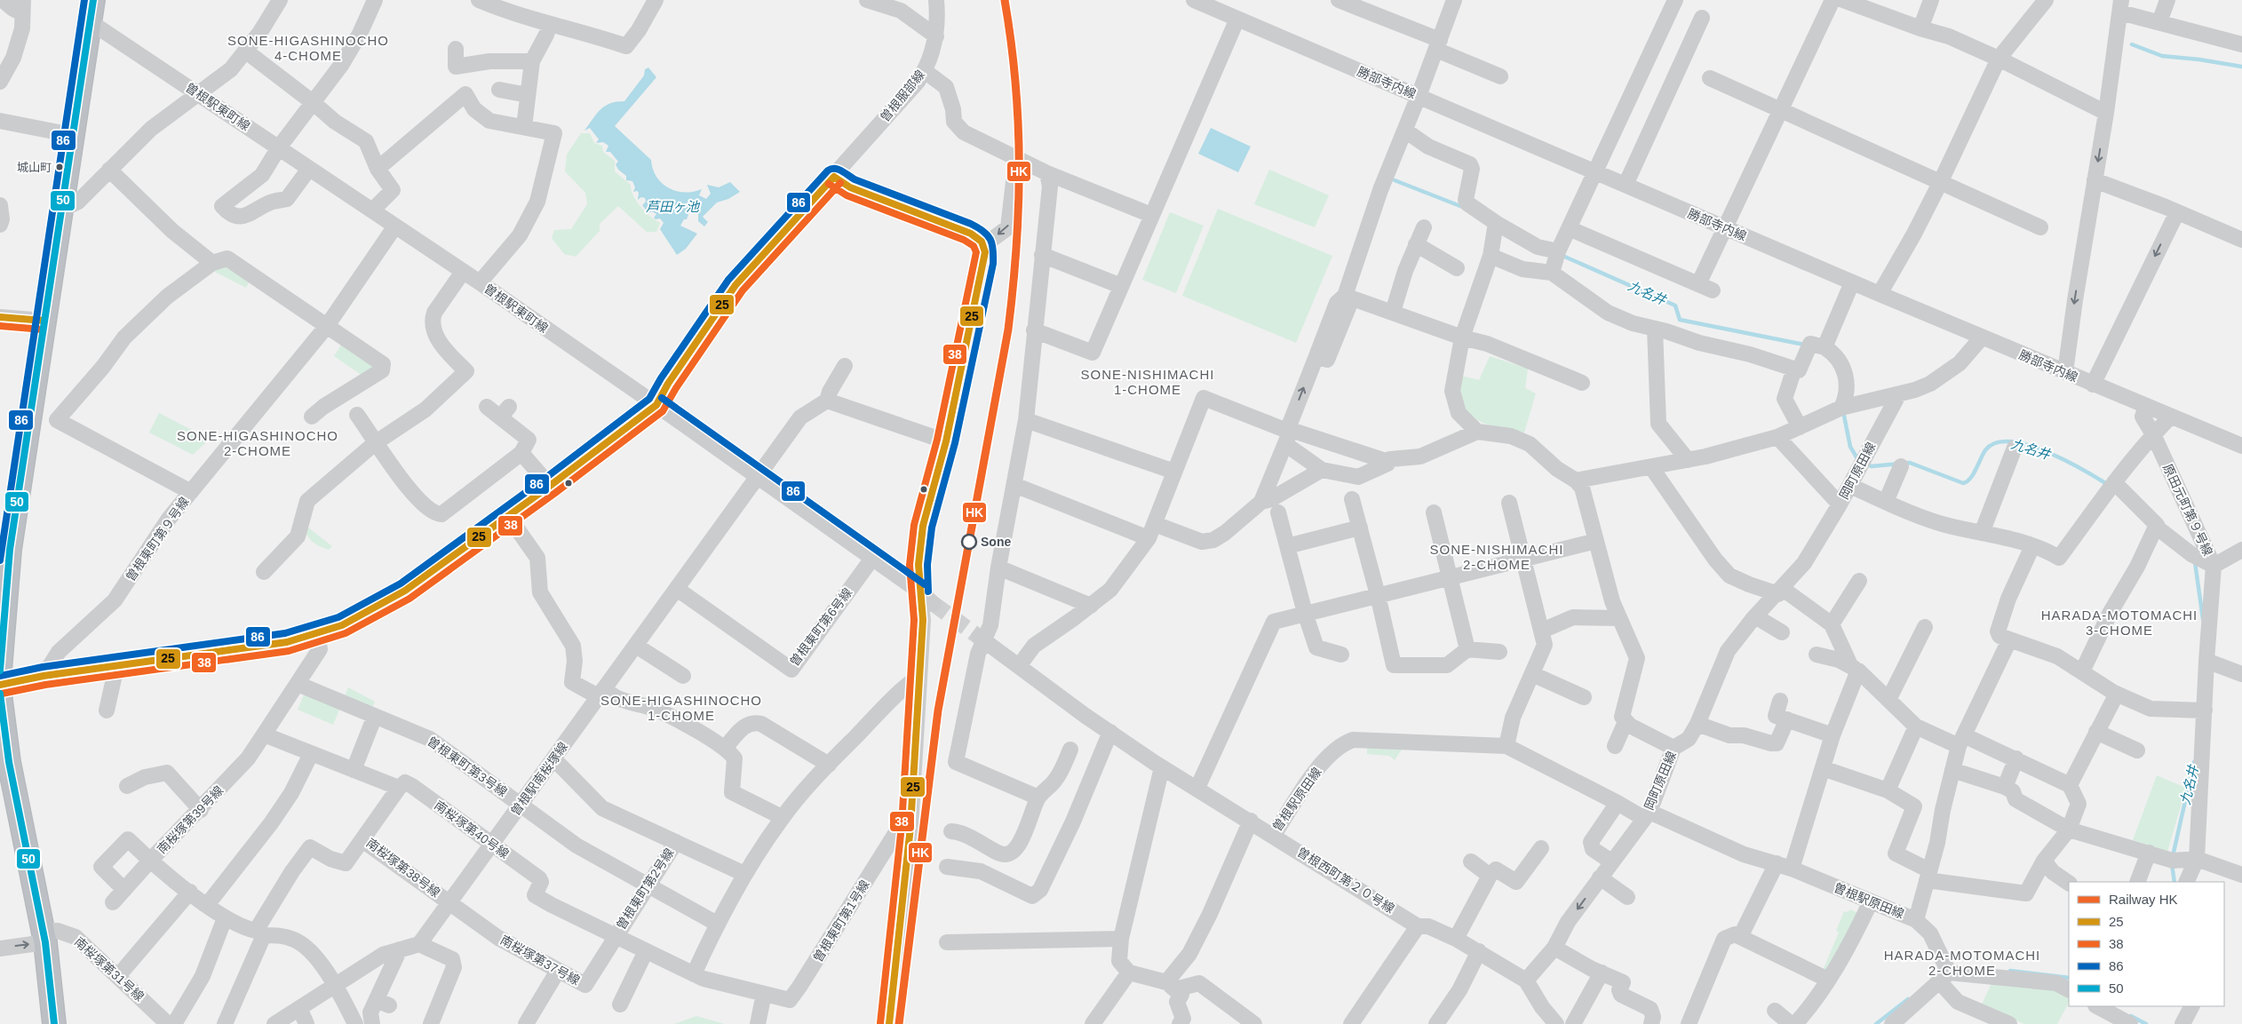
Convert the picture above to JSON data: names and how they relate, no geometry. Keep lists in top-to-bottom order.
{
  "streets": {
    "street": [
      "勝部寺内線",
      "曽根服部線",
      "曽根駅東町線",
      "岡町原田線",
      "原田元町第９号線",
      "曽根東町第９号線",
      "曽根東町第6号線",
      "曽根東町第3号線",
      "曽根駅南桜塚線",
      "曽根駅原田線",
      "南桜塚第39号線",
      "南桜塚第40号線",
      "南桜塚第38号線",
      "曽根西町第２０号線",
      "曽根東町第2号線",
      "曽根東町第1号線",
      "南桜塚第37号線",
      "南桜塚第31号線"
    ]
  },
  "crossings": [
    ["勝部寺内線", "原田元町第９号線"],
    ["曽根服部線", "曽根駅東町線"],
    ["曽根駅東町線", "曽根東町第９号線"],
    ["曽根駅東町線", "曽根東町第6号線"],
    ["曽根駅東町線", "曽根駅南桜塚線"],
    ["岡町原田線", "曽根駅原田線"],
    ["曽根東町第6号線", "曽根駅南桜塚線"],
    ["曽根東町第3号線", "曽根駅南桜塚線"],
    ["曽根東町第3号線", "曽根東町第2号線"],
    ["曽根駅南桜塚線", "南桜塚第40号線"],
    ["曽根駅南桜塚線", "南桜塚第38号線"],
    ["曽根駅南桜塚線", "南桜塚第37号線"],
    ["曽根駅原田線", "曽根西町第２０号線"],
    ["南桜塚第39号線", "南桜塚第40号線"],
    ["南桜塚第40号線", "南桜塚第38号線"],
    ["南桜塚第40号線", "曽根東町第2号線"],
    ["南桜塚第40号線", "曽根東町第1号線"],
    ["南桜塚第40号線", "南桜塚第37号線"],
    ["南桜塚第38号線", "南桜塚第37号線"],
    ["曽根東町第2号線", "南桜塚第37号線"]
  ],
  "districts": [
    "SONE-HIGASHINOCHO 4-CHOME",
    "SONE-NISHIMACHI 1-CHOME",
    "SONE-HIGASHINOCHO 2-CHOME",
    "SONE-NISHIMACHI 2-CHOME",
    "HARADA-MOTOMACHI 3-CHOME",
    "SONE-HIGASHINOCHO 1-CHOME",
    "HARADA-MOTOMACHI 2-CHOME"
  ],
  "water": ["芦田ヶ池", "九名井"],
  "places": ["城山町", "Sone"],
  "lines": [
    "rail line HK",
    "transit line 86",
    "transit line 50",
    "transit line 25",
    "transit line 38"
  ],
  "legend": [
    "Railway HK",
    "25",
    "38",
    "86",
    "50"
  ]
}
